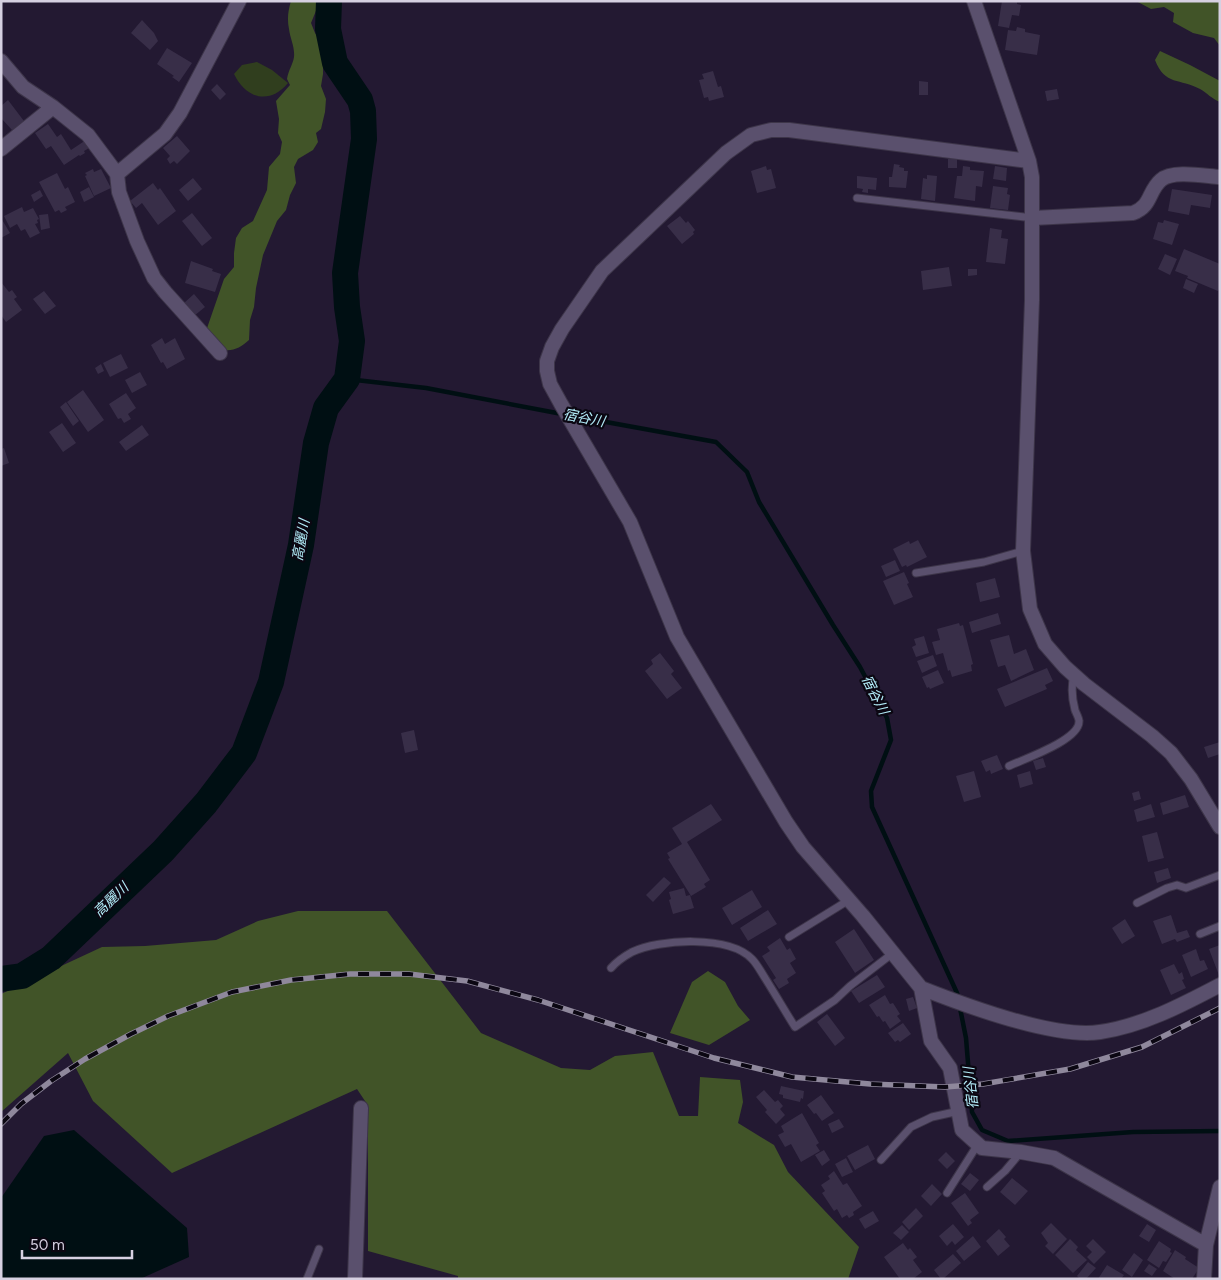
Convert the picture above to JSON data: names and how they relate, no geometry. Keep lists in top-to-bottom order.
{
  "water": ["宿谷川", "高麗川"],
  "scale_bar": "50 m"
}
